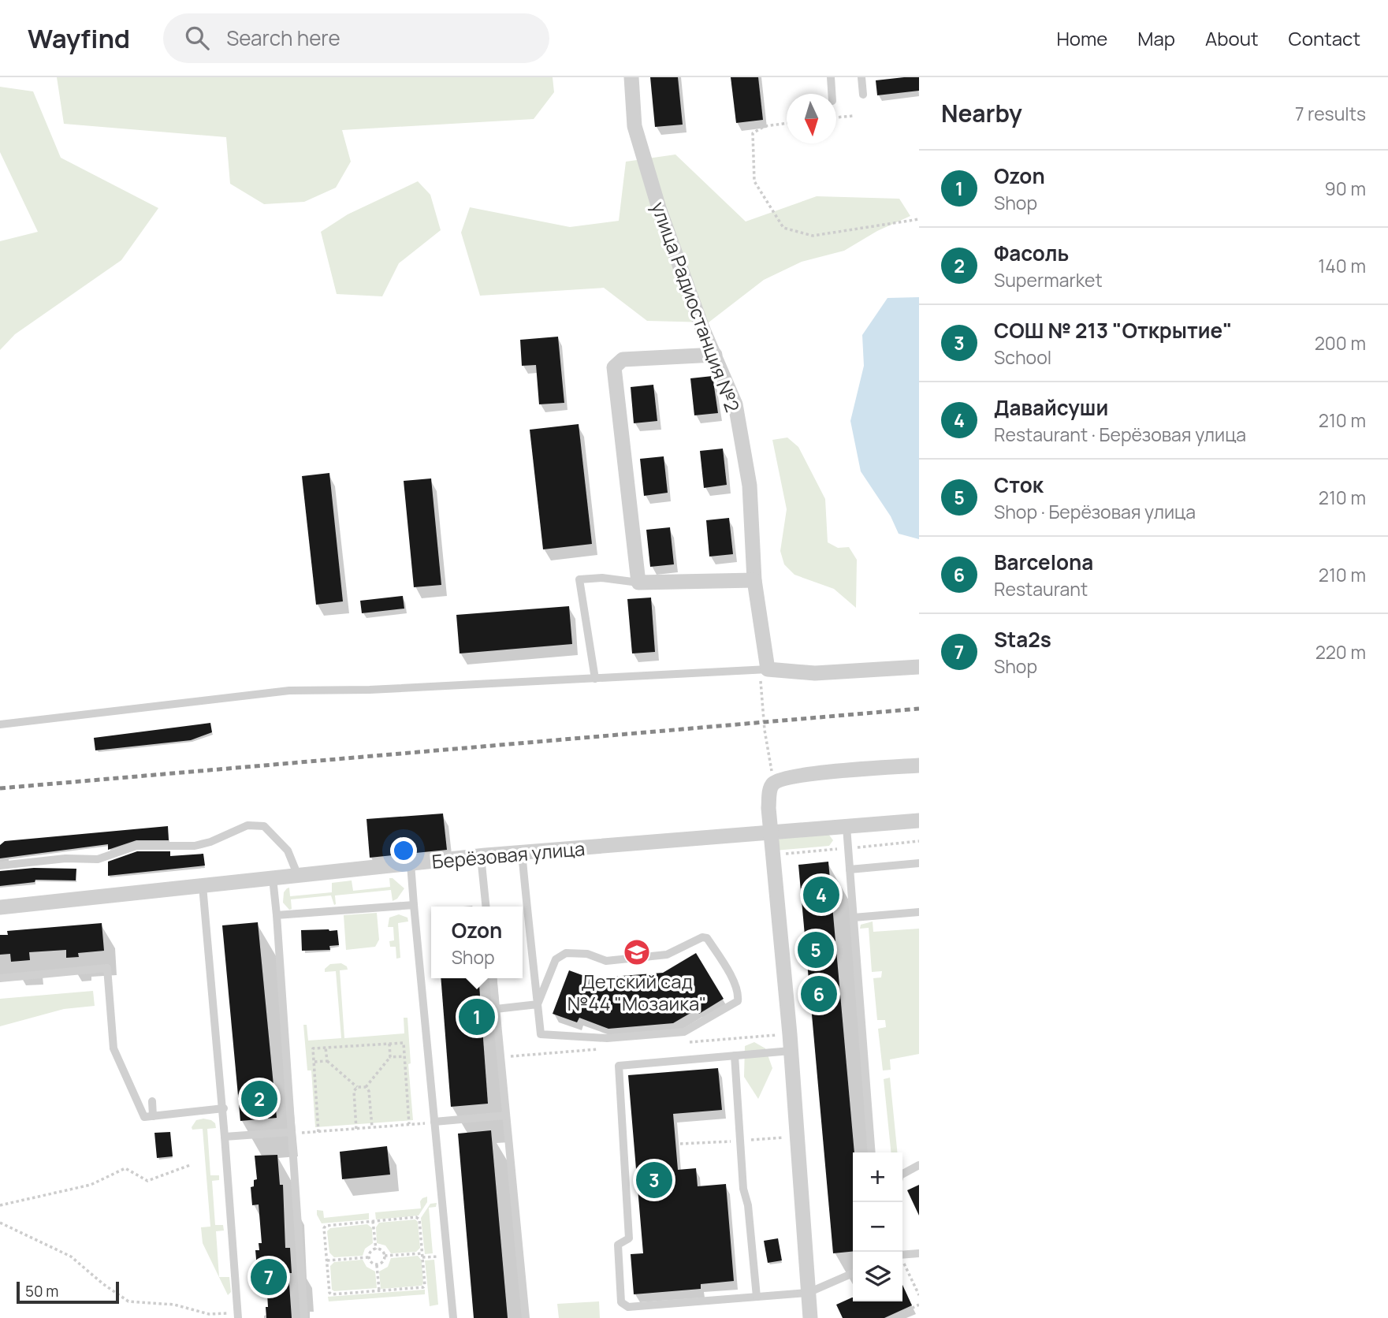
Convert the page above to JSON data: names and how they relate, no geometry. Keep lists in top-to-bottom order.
{
  "streets": {
    "street": ["улица Радиостанция №2", "Берёзовая улица"]
  },
  "places": {
    "school or university": ["Детский сад №44 \"Мозаика\""]
  },
  "scale_bar": "50 m",
  "north": "bottom",
  "page": {
    "header": "Wayfind",
    "search": "Search here",
    "nav": [
      "Home",
      "Map",
      "About",
      "Contact"
    ],
    "heading": ["Nearby", "7 results"],
    "list": [
      {
        "mark": "1",
        "name": "Ozon",
        "note": "Shop",
        "value": "90 m"
      },
      {
        "mark": "2",
        "name": "Фасоль",
        "note": "Supermarket",
        "value": "140 m"
      },
      {
        "mark": "3",
        "name": "СОШ № 213 \"Открытие\"",
        "note": "School",
        "value": "200 m"
      },
      {
        "mark": "4",
        "name": "Давайсуши",
        "note": "Restaurant · Берёзовая улица",
        "value": "210 m"
      },
      {
        "mark": "5",
        "name": "Сток",
        "note": "Shop · Берёзовая улица",
        "value": "210 m"
      },
      {
        "mark": "6",
        "name": "Barcelona",
        "note": "Restaurant",
        "value": "210 m"
      },
      {
        "mark": "7",
        "name": "Sta2s",
        "note": "Shop",
        "value": "220 m"
      }
    ],
    "pins": [
      "4",
      "5",
      "6",
      "1",
      "2",
      "3",
      "7"
    ],
    "popup": ["Ozon", "Shop"],
    "map_buttons": ["+", "−"],
    "scale": "50 m"
  }
}
